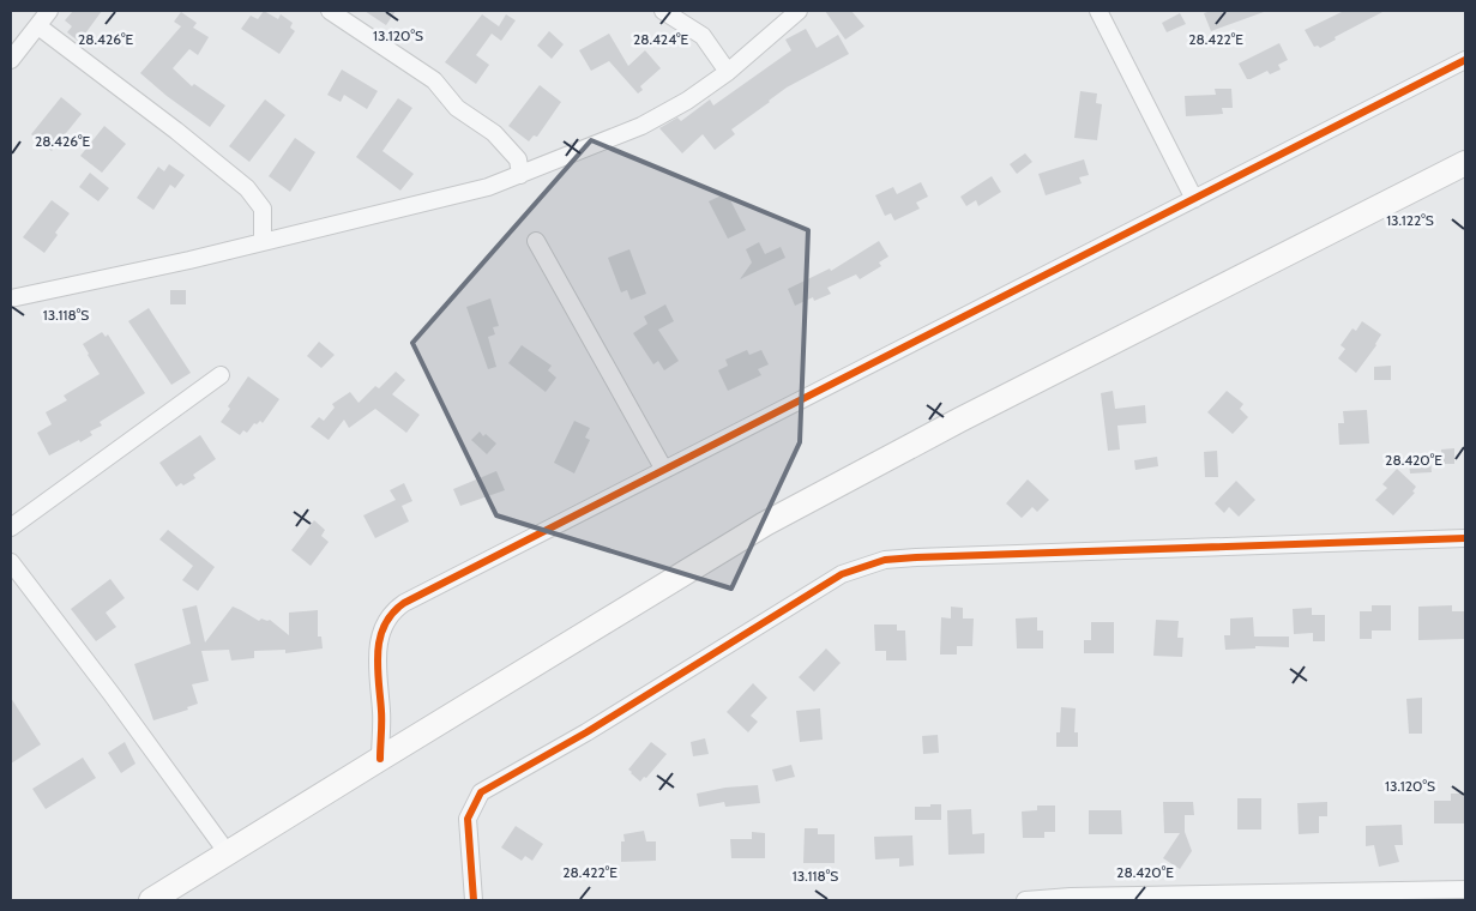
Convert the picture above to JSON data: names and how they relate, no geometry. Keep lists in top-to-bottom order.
{
  "coordinates": [
    "13.120°S",
    "28.426°E",
    "28.422°E",
    "28.424°E",
    "13.122°S",
    "13.118°S",
    "28.420°E"
  ]
}
